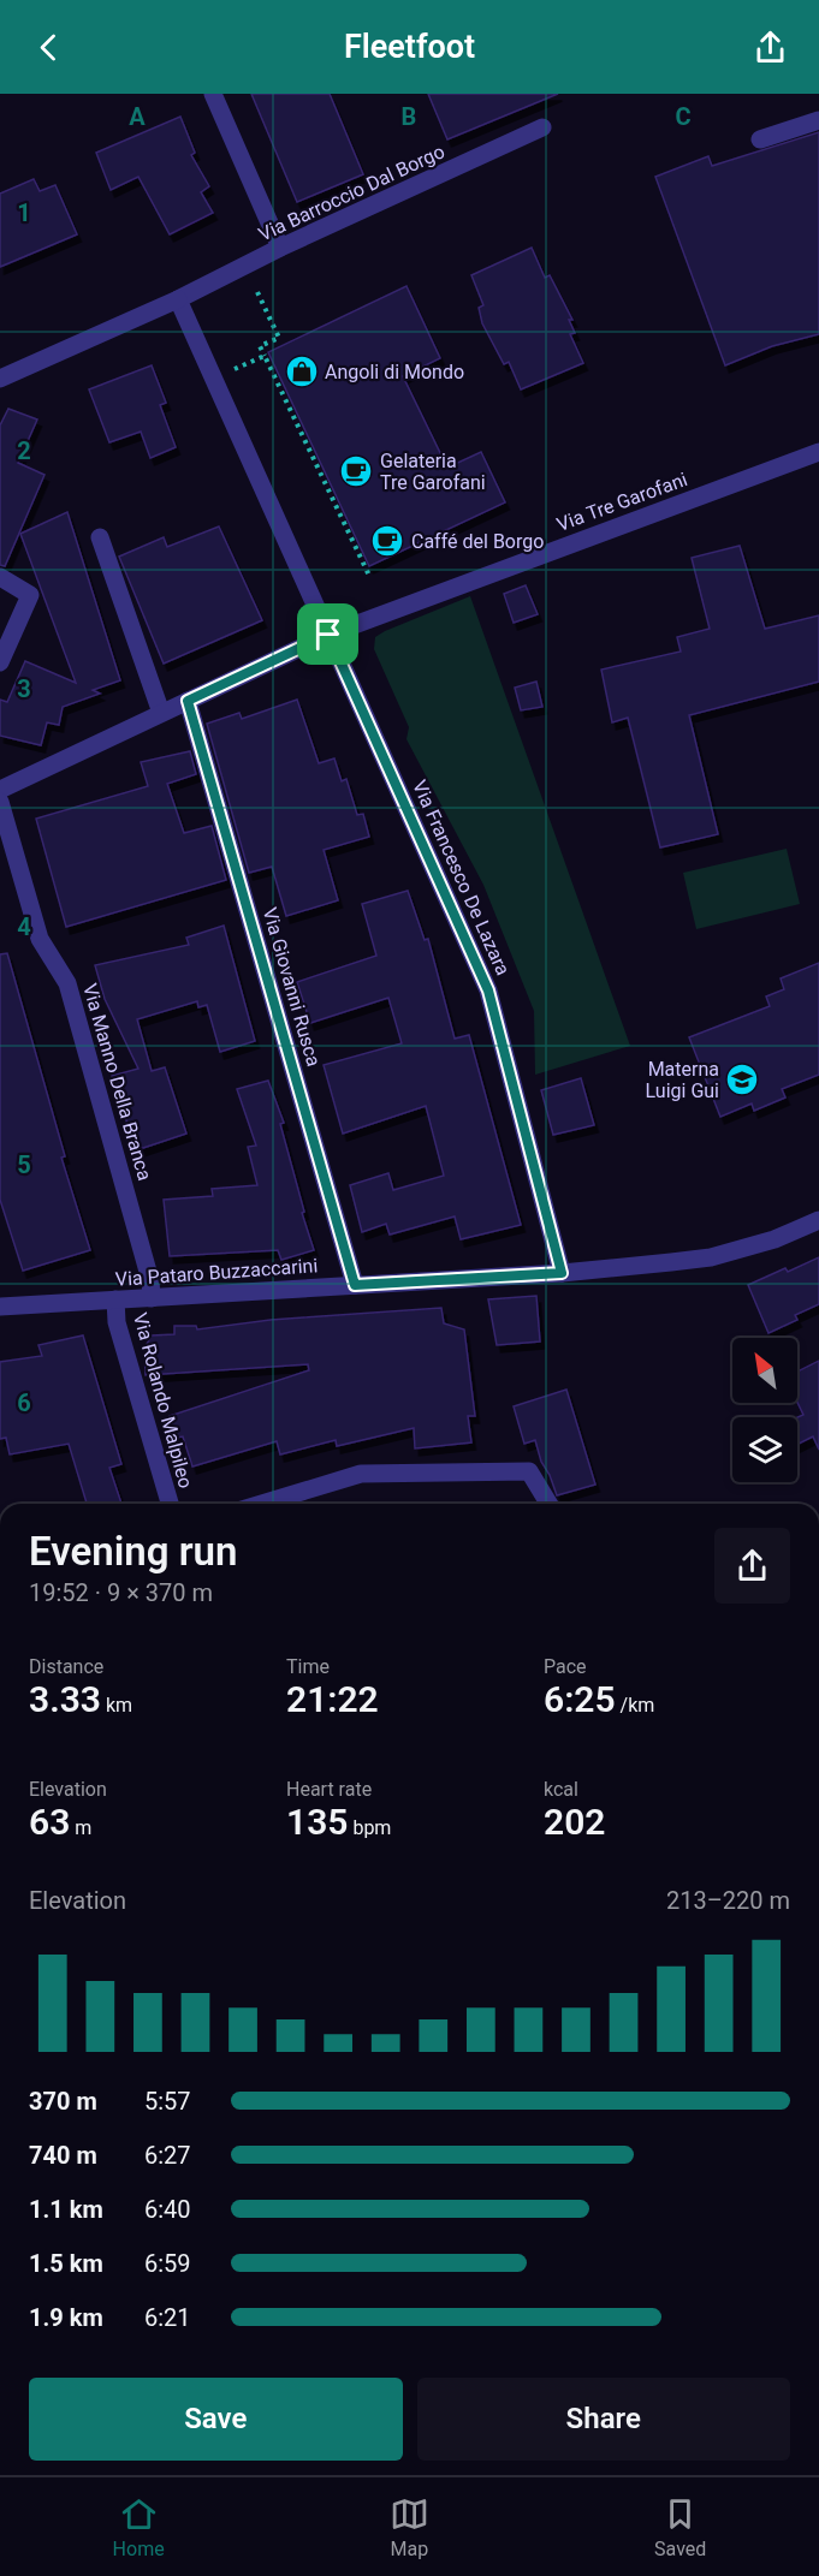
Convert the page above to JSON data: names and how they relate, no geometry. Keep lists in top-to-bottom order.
{
  "streets": {
    "street": [
      "Via Barroccio Dal Borgo",
      "Via Tre Garofani",
      "Via Francesco De Lazara",
      "Via Giovanni Rusca",
      "Via Manno Della Branca",
      "Via Pataro Buzzaccarini",
      "Via Rolando Malpileo"
    ]
  },
  "crossings": [
    ["Via Tre Garofani", "Via Francesco De Lazara"],
    ["Via Tre Garofani", "Via Giovanni Rusca"],
    ["Via Francesco De Lazara", "Via Pataro Buzzaccarini"],
    ["Via Giovanni Rusca", "Via Pataro Buzzaccarini"],
    ["Via Manno Della Branca", "Via Pataro Buzzaccarini"],
    ["Via Pataro Buzzaccarini", "Via Rolando Malpileo"]
  ],
  "places": {
    "shop": ["Angoli di Mondo"],
    "cafe": ["Gelateria Tre Garofani", "Caffé del Borgo"],
    "school or university": ["Materna Luigi Gui"]
  },
  "north": "top left",
  "page": {
    "header": "Fleetfoot",
    "heading": ["Evening run", "19:52 · 9 × 370 m"],
    "stats": [
      ["Distance", "3.33 km"],
      ["Time", "21:22"],
      ["Pace", "6:25 /km"],
      ["Elevation", "63 m"],
      ["Heart rate", "135 bpm"],
      ["kcal", "202"]
    ],
    "chart": ["Elevation", "213–220 m"],
    "list": [
      {
        "name": "370 m",
        "note": "5:57"
      },
      {
        "name": "740 m",
        "note": "6:27"
      },
      {
        "name": "1.1 km",
        "note": "6:40"
      },
      {
        "name": "1.5 km",
        "note": "6:59"
      },
      {
        "name": "1.9 km",
        "note": "6:21"
      }
    ],
    "buttons": ["Save", "Share"],
    "tabs": ["Home", "Map", "Saved"]
  },
  "grid": {
    "columns": ["A", "B", "C"],
    "rows": [
      "1",
      "2",
      "3",
      "4",
      "5",
      "6"
    ]
  }
}
